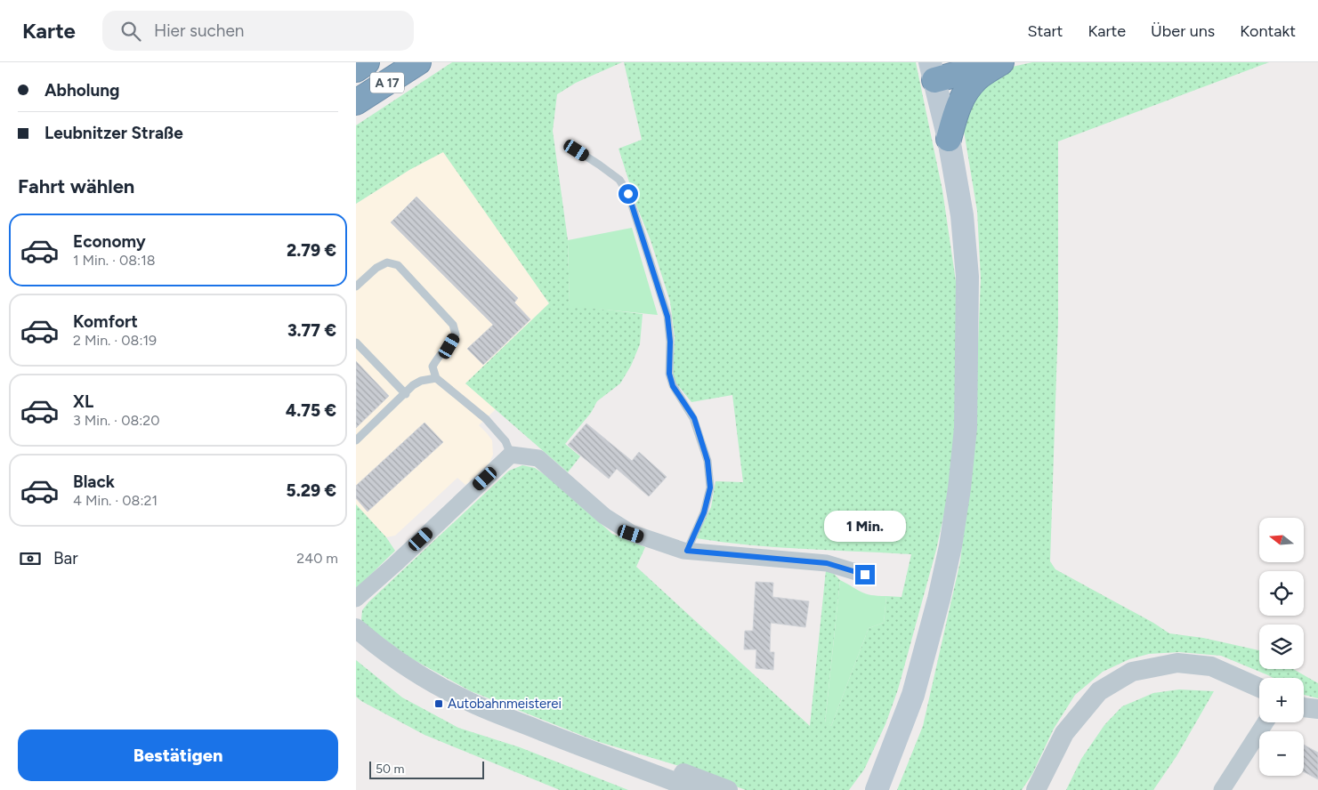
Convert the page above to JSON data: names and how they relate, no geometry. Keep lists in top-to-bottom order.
{
  "streets": {
    "highway": ["A 17"]
  },
  "places": {
    "transit": ["Autobahnmeisterei"]
  },
  "scale_bar": "50 m",
  "north": "left",
  "page": {
    "header": "Karte",
    "search": "Hier suchen",
    "nav": [
      "Start",
      "Karte",
      "Über uns",
      "Kontakt"
    ],
    "banner": ["Abholung", "Leubnitzer Straße"],
    "heading": "Fahrt wählen",
    "list": [
      {
        "name": "Economy",
        "note": "1 Min. · 08:18",
        "value": "2.79 €"
      },
      {
        "name": "Komfort",
        "note": "2 Min. · 08:19",
        "value": "3.77 €"
      },
      {
        "name": "XL",
        "note": "3 Min. · 08:20",
        "value": "4.75 €"
      },
      {
        "name": "Black",
        "note": "4 Min. · 08:21",
        "value": "5.29 €"
      }
    ],
    "bubble": "1 Min.",
    "map_buttons": ["+", "−"],
    "pay": ["Bar", "240 m"],
    "buttons": "Bestätigen",
    "scale": "50 m"
  }
}
